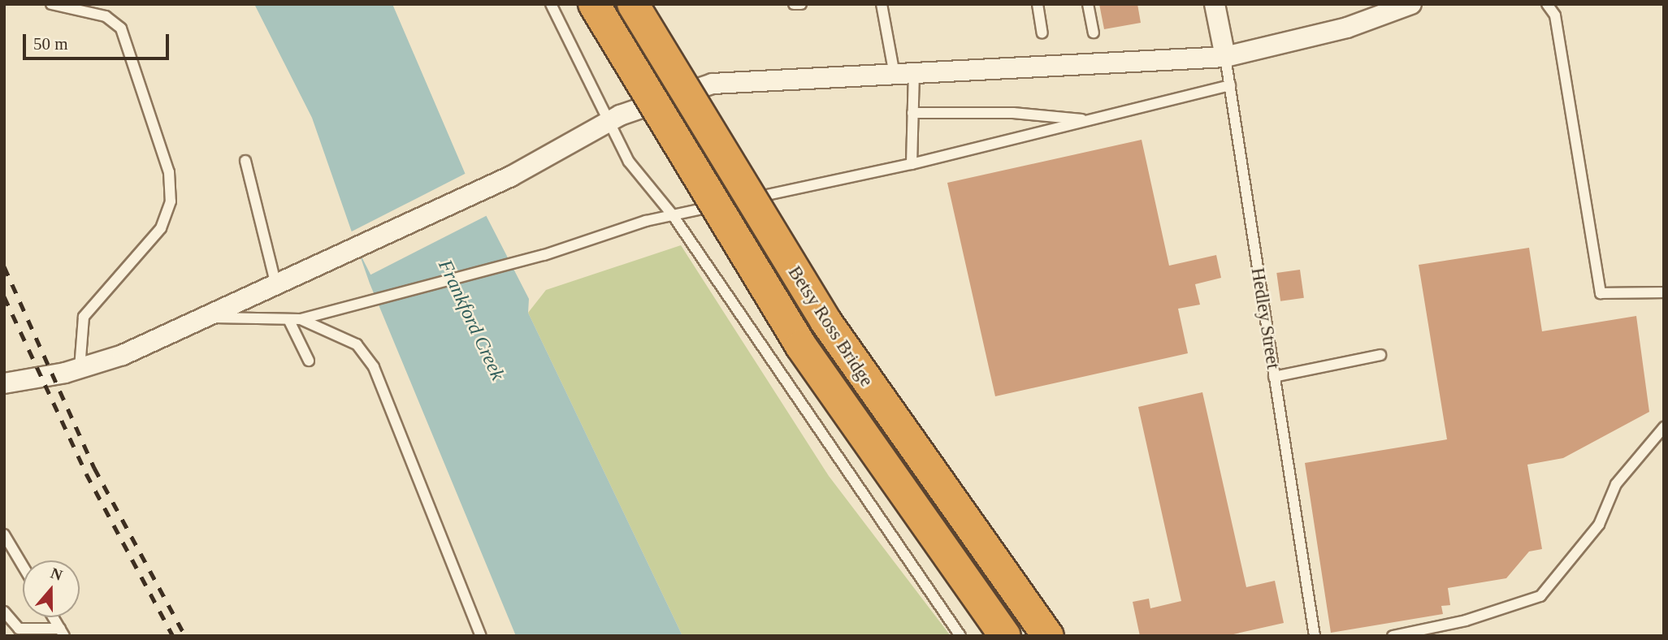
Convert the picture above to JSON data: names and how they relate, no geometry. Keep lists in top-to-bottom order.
{
  "streets": {
    "highway": ["Betsy Ross Bridge"],
    "street": ["Hedley Street"]
  },
  "water": ["Frankford Creek"],
  "scale_bar": "50 m",
  "north": "top"
}
